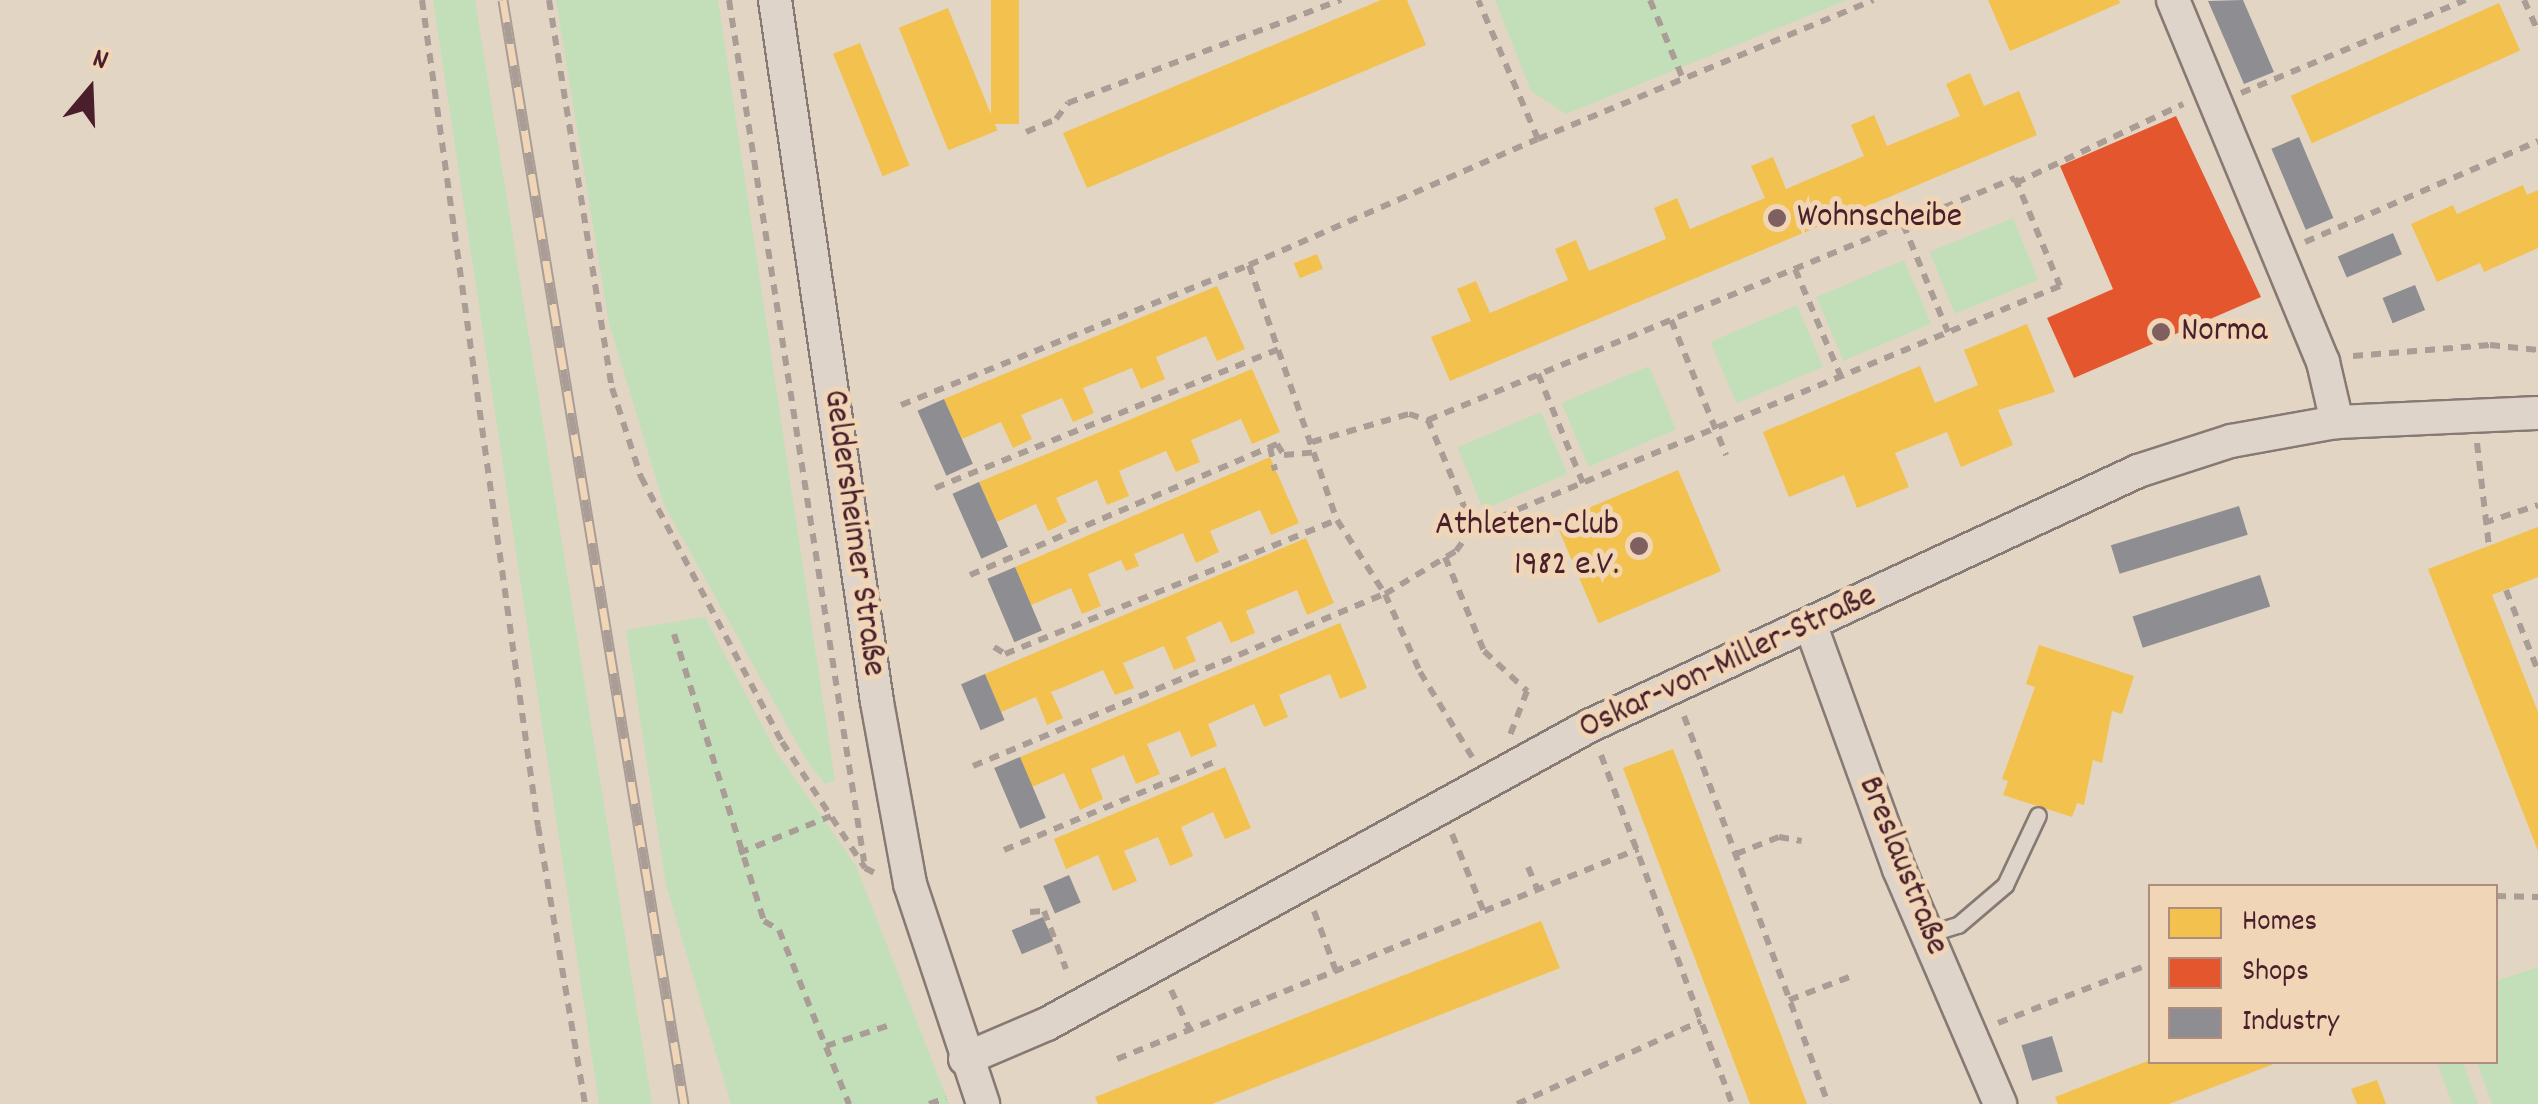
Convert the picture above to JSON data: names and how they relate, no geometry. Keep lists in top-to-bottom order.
{
  "streets": {
    "street": ["Geldersheimer Straße", "Oskar-von-Miller-Straße", "Breslaustraße"]
  },
  "crossings": [
    ["Geldersheimer Straße", "Oskar-von-Miller-Straße"],
    ["Oskar-von-Miller-Straße", "Breslaustraße"]
  ],
  "places": ["Wohnscheibe", "Norma", "Athleten-Club 1982 e.V."],
  "legend": ["Homes", "Shops", "Industry"],
  "north": "top"
}
